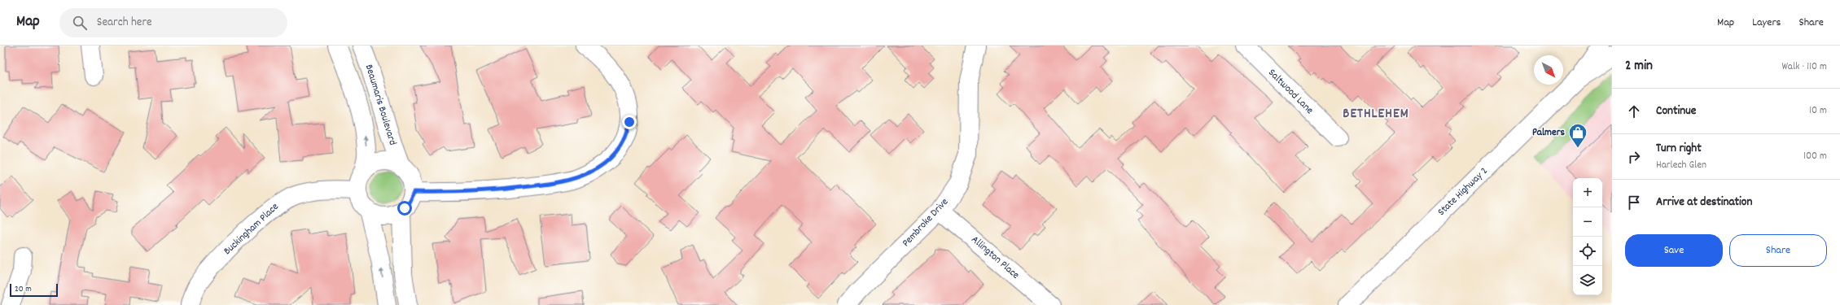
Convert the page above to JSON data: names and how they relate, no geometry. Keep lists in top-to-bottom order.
{
  "streets": {
    "main road": [
      "Saltwood Lane",
      "Beaumaris Boulevard",
      "State Highway 2",
      "Pembroke Drive",
      "Buckingham Place",
      "Allington Place"
    ]
  },
  "crossings": [
    ["Beaumaris Boulevard", "Buckingham Place"],
    ["Pembroke Drive", "Allington Place"]
  ],
  "districts": ["BETHLEHEM"],
  "places": {
    "shop": ["Palmers"]
  },
  "scale_bar": "20 m",
  "north": "bottom right",
  "page": {
    "header": "Map",
    "search": "Search here",
    "nav": ["Map", "Layers", "Share"],
    "heading": ["2 min", "Walk · 110 m"],
    "list": [
      ["Continue", "10 m"],
      ["Turn right", "Harlech Glen", "100 m"],
      "Arrive at destination"
    ],
    "map_buttons": ["+", "−"],
    "buttons": ["Save", "Share"],
    "scale": "20 m"
  }
}
